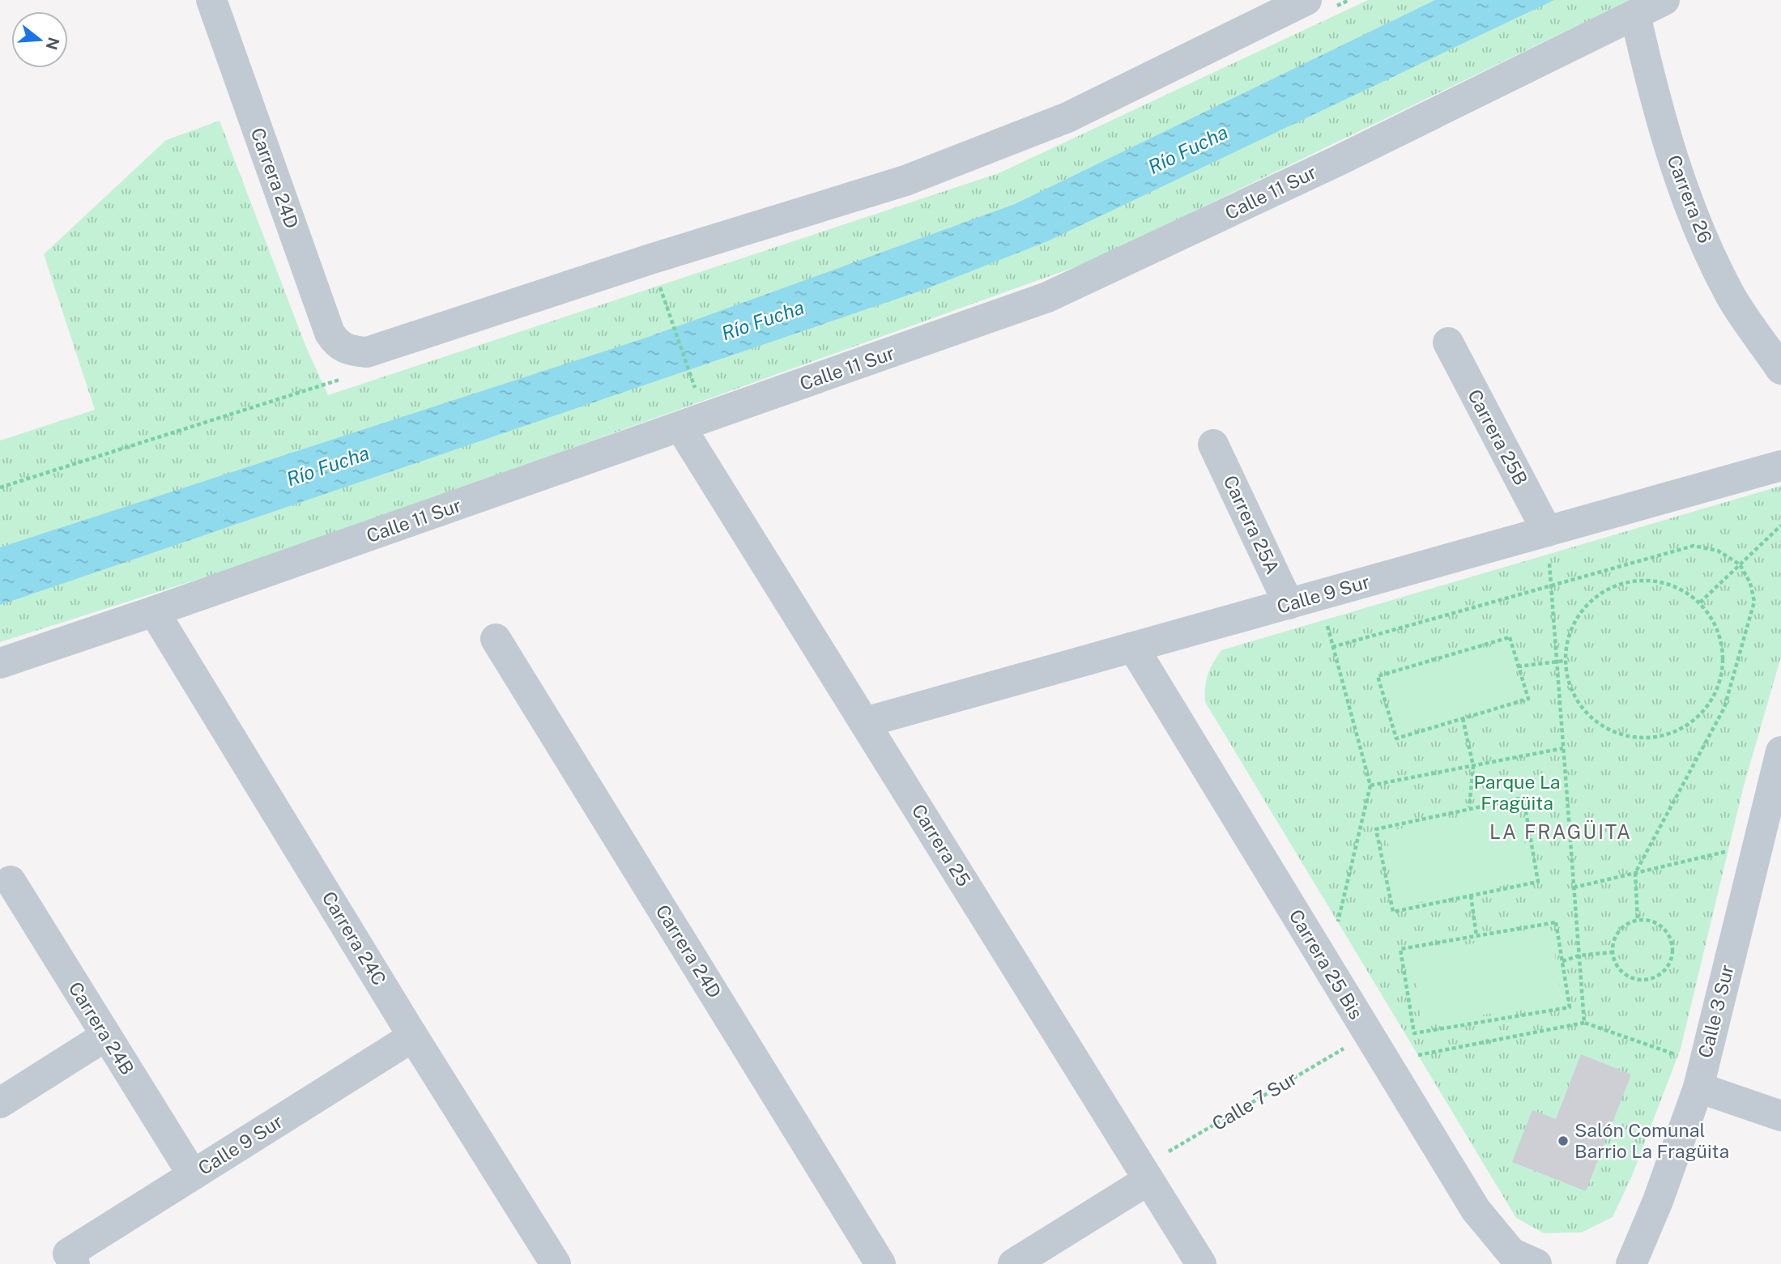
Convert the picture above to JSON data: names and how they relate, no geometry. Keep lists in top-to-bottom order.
{
  "streets": {
    "street": [
      "Carrera 24D",
      "Calle 11 Sur",
      "Carrera 26",
      "Carrera 25B",
      "Carrera 25A",
      "Calle 9 Sur",
      "Carrera 25",
      "Carrera 24C",
      "Carrera 25 Bis",
      "Calle 3 Sur",
      "Carrera 24B"
    ],
    "path": ["Calle 7 Sur"]
  },
  "crossings": [
    ["Calle 11 Sur", "Carrera 26"],
    ["Calle 11 Sur", "Carrera 25"],
    ["Calle 11 Sur", "Carrera 24C"],
    ["Carrera 25B", "Calle 9 Sur"],
    ["Carrera 25A", "Calle 9 Sur"],
    ["Calle 9 Sur", "Carrera 25"],
    ["Calle 9 Sur", "Carrera 24C"],
    ["Calle 9 Sur", "Carrera 25 Bis"],
    ["Calle 9 Sur", "Carrera 24B"],
    ["Carrera 25", "Calle 7 Sur"],
    ["Carrera 25 Bis", "Calle 7 Sur"]
  ],
  "districts": ["LA FRAGÜITA"],
  "water": ["Río Fucha"],
  "parks": ["Parque La Fragüita"],
  "places": ["Salón Comunal Barrio La Fragüita"],
  "north": "right"
}
